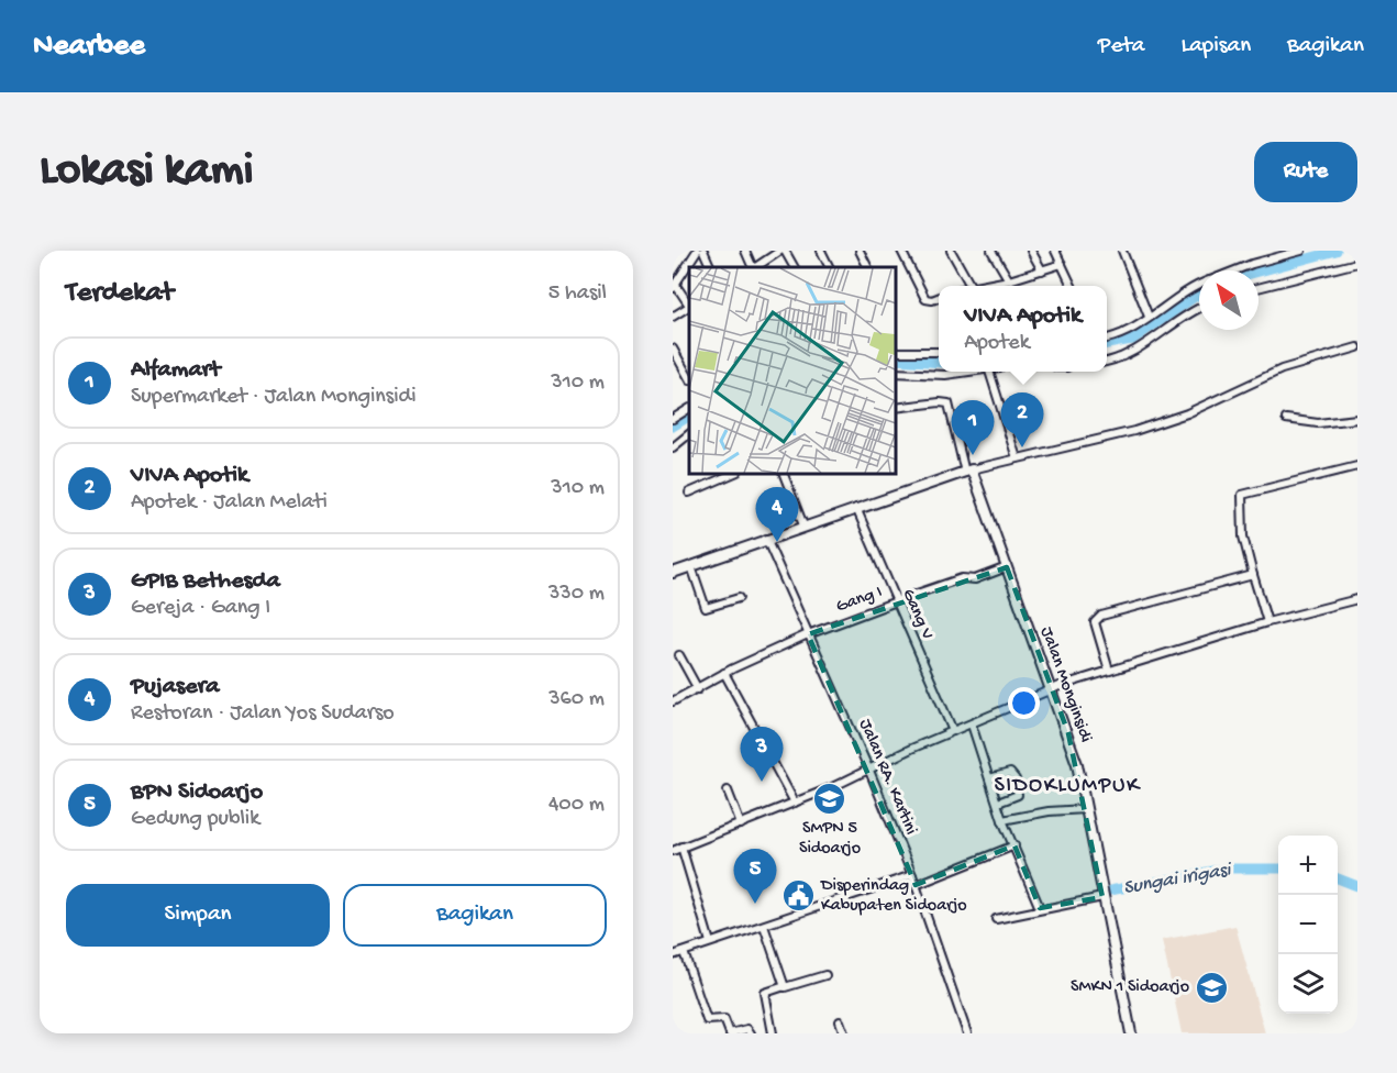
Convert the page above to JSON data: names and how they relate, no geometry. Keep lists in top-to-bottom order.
{
  "streets": {
    "main road": ["Jalan Monginsidi"],
    "street": ["Gang I", "Gang V", "Jalan RA. Kartini"]
  },
  "crossings": [
    ["Gang I", "Gang V"],
    ["Gang I", "Jalan Monginsidi"],
    ["Gang I", "Jalan RA. Kartini"]
  ],
  "districts": ["SIDOKLUMPUK"],
  "water": ["Sungai irigasi"],
  "places": {
    "school or university": ["SMPN 5 Sidoarjo", "SMKN 1 Sidoarjo"],
    "public building": ["Disperindag Kabupaten Sidoarjo"]
  },
  "north": "top left",
  "page": {
    "header": "Nearbee",
    "nav": ["Peta", "Lapisan", "Bagikan"],
    "buttons": [
      "Rute",
      ["Simpan", "Bagikan"]
    ],
    "title": "Lokasi kami",
    "heading": ["Terdekat", "5 hasil"],
    "popup": ["VIVA Apotik", "Apotek"],
    "list": [
      {
        "mark": "1",
        "name": "Alfamart",
        "note": "Supermarket · Jalan Monginsidi",
        "value": "310 m"
      },
      {
        "mark": "2",
        "name": "VIVA Apotik",
        "note": "Apotek · Jalan Melati",
        "value": "310 m"
      },
      {
        "mark": "3",
        "name": "GPIB Bethesda",
        "note": "Gereja · Gang I",
        "value": "330 m"
      },
      {
        "mark": "4",
        "name": "Pujasera",
        "note": "Restoran · Jalan Yos Sudarso",
        "value": "360 m"
      },
      {
        "mark": "5",
        "name": "BPN Sidoarjo",
        "note": "Gedung publik",
        "value": "400 m"
      }
    ],
    "pins": [
      "2",
      "1",
      "4",
      "3",
      "5"
    ],
    "map_buttons": ["+", "−"]
  }
}
